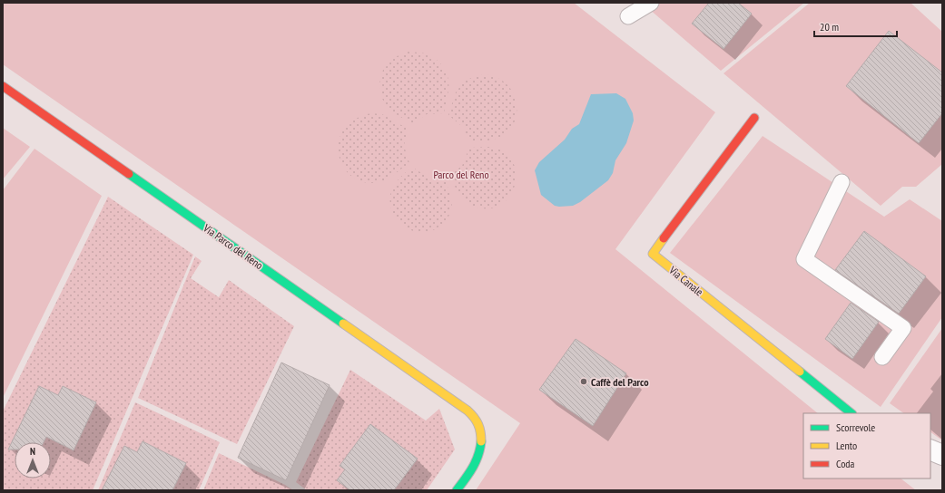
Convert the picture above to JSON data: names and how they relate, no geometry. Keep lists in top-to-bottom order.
{
  "streets": {
    "street": ["Via Parco del Reno", "Via Canale"]
  },
  "parks": ["Parco del Reno"],
  "places": ["Caffè del Parco"],
  "legend": ["Scorrevole", "Lento", "Coda"],
  "scale_bar": "20 m",
  "north": "top"
}
